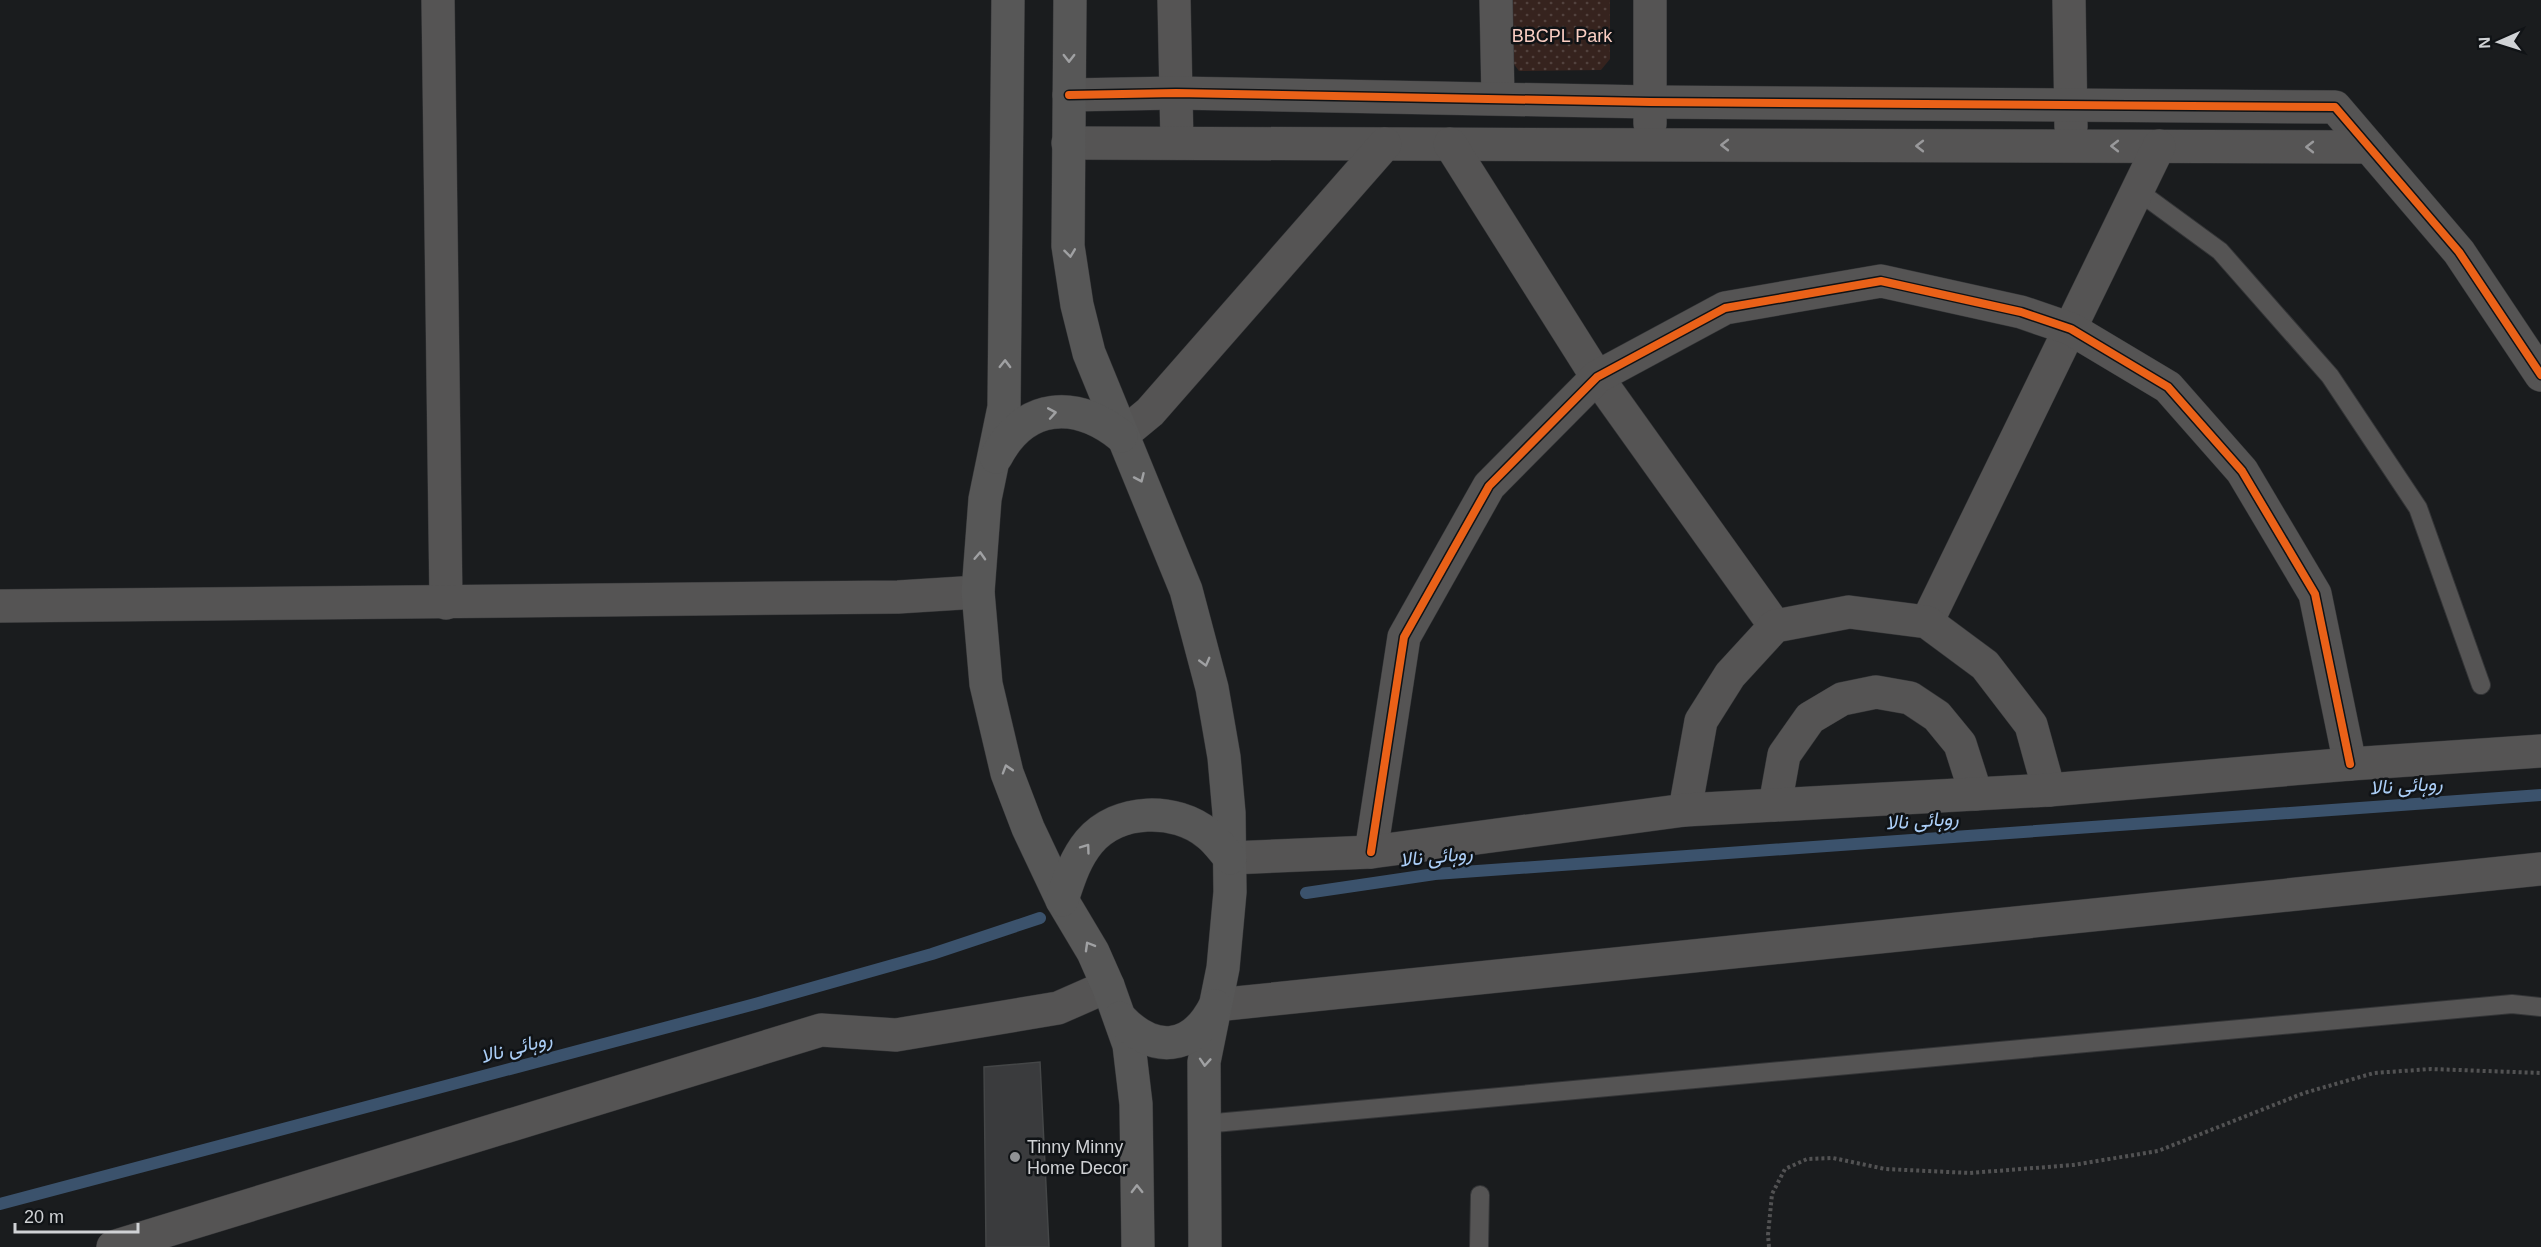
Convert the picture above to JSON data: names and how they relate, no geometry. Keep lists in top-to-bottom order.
{
  "water": ["روہائی نالا"],
  "parks": ["BBCPL Park"],
  "places": ["Tinny Minny Home Decor"],
  "scale_bar": "20 m",
  "north": "left"
}
